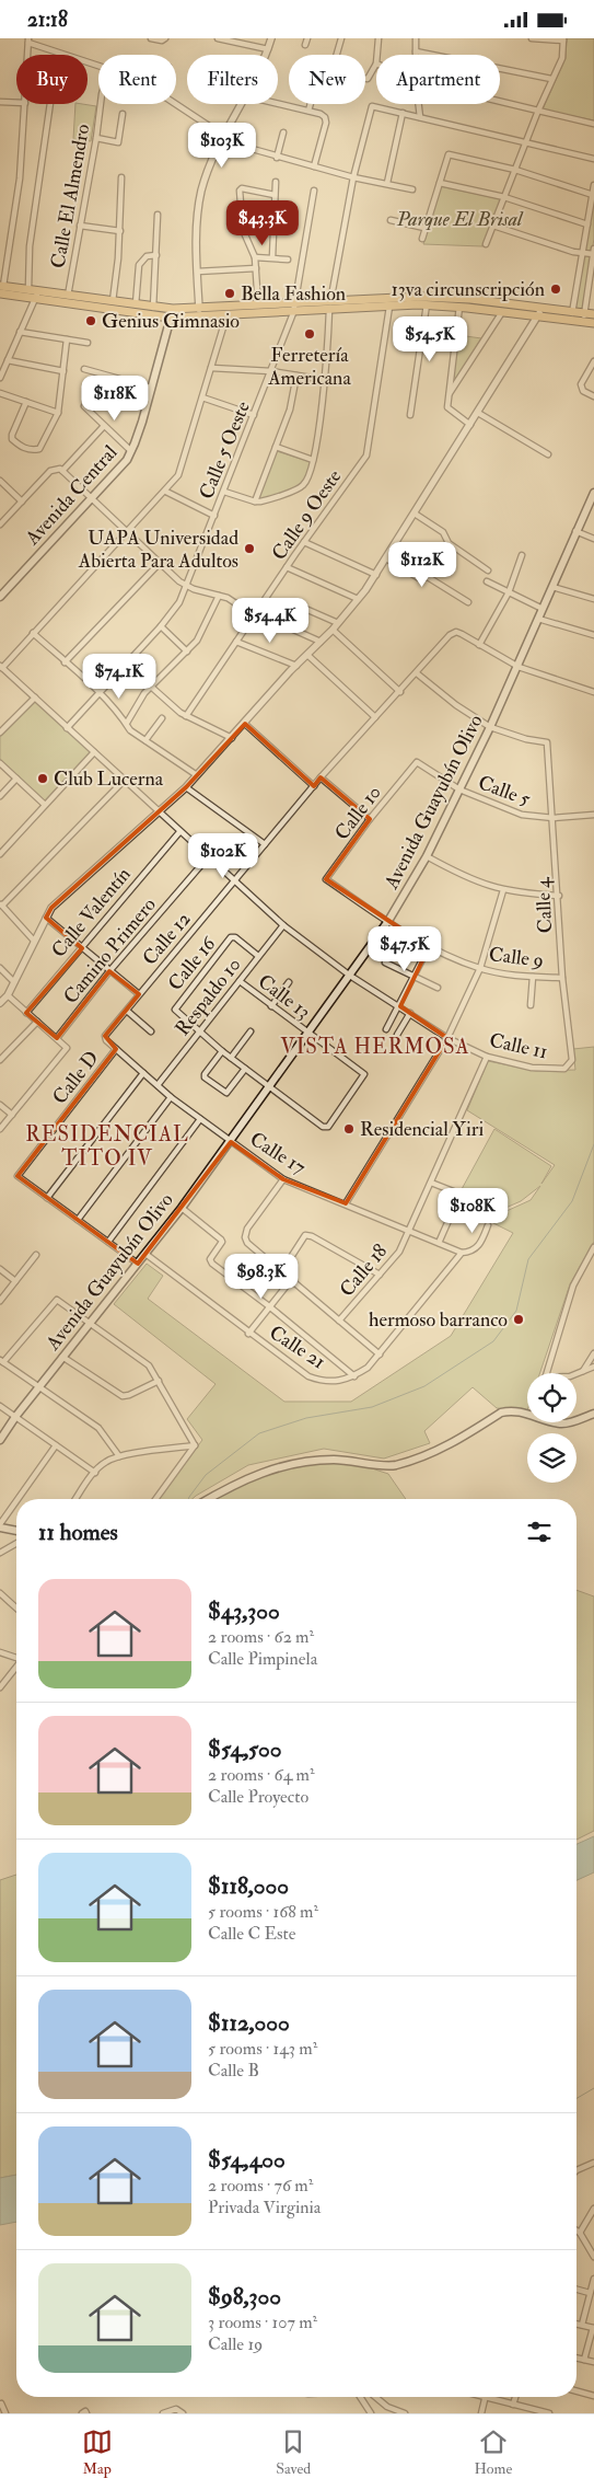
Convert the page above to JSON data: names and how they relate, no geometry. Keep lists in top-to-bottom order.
{
  "streets": {
    "main road": ["Avenida Central", "Avenida Guayubín Olivo"],
    "street": [
      "Calle El Almendro",
      "Calle 5 Oeste",
      "Calle 9 Oeste",
      "Calle 5",
      "Calle 10",
      "Calle 4",
      "Calle Valentín",
      "Calle 12",
      "Camino Primero",
      "Calle 9",
      "Calle 16",
      "Respaldo 10",
      "Calle 13",
      "Calle 11",
      "Calle D",
      "Calle 17",
      "Calle 18",
      "Calle 21"
    ]
  },
  "crossings": [
    ["Calle 5 Oeste", "Calle 11"],
    ["Calle 5", "Avenida Guayubín Olivo"],
    ["Calle 5", "Calle 10"],
    ["Calle 5", "Calle 4"],
    ["Avenida Guayubín Olivo", "Calle 4"],
    ["Avenida Guayubín Olivo", "Calle 9"],
    ["Avenida Guayubín Olivo", "Calle 13"],
    ["Avenida Guayubín Olivo", "Calle 11"],
    ["Avenida Guayubín Olivo", "Calle 17"],
    ["Avenida Guayubín Olivo", "Calle 21"],
    ["Calle 10", "Calle 9"],
    ["Calle 4", "Calle 9"],
    ["Calle 4", "Calle 11"],
    ["Calle Valentín", "Calle 11"],
    ["Calle 12", "Calle 11"],
    ["Calle 12", "Calle 17"],
    ["Camino Primero", "Calle 11"],
    ["Calle 16", "Respaldo 10"],
    ["Respaldo 10", "Calle 13"],
    ["Respaldo 10", "Calle 11"],
    ["Respaldo 10", "Calle 17"],
    ["Calle 11", "Calle 18"],
    ["Calle D", "Calle 17"],
    ["Calle 17", "Calle 18"],
    ["Calle 17", "Calle 21"]
  ],
  "districts": ["VISTA HERMOSA", "RESIDENCIAL TITO IV"],
  "parks": ["Parque El Brisal"],
  "places": [
    "13va circunscripción",
    "Bella Fashion",
    "Genius Gimnasio",
    "Ferretería Americana",
    "UAPA Universidad Abierta Para Adultos",
    "Club Lucerna",
    "Residencial Yiri",
    "hermoso barranco"
  ],
  "page": {
    "status": "21:18",
    "chip": [
      "Buy",
      "Rent",
      "Filters",
      "New",
      "Apartment"
    ],
    "price": [
      "$103K",
      "$43.3K",
      "$54.5K",
      "$118K",
      "$112K",
      "$54.4K",
      "$74.1K",
      "$102K",
      "$47.5K",
      "$108K",
      "$98.3K"
    ],
    "heading": "11 homes",
    "list": [
      {
        "name": "$43,300",
        "note": "2 rooms · 62 m² · Calle Pimpinela"
      },
      {
        "name": "$54,500",
        "note": "2 rooms · 64 m² · Calle Proyecto"
      },
      {
        "name": "$118,000",
        "note": "5 rooms · 168 m² · Calle C Este"
      },
      {
        "name": "$112,000",
        "note": "5 rooms · 143 m² · Calle B"
      },
      {
        "name": "$54,400",
        "note": "2 rooms · 76 m² · Privada Virginia"
      },
      {
        "name": "$98,300",
        "note": "3 rooms · 107 m² · Calle 19"
      }
    ],
    "tabs": ["Map", "Saved", "Home"]
  }
}
